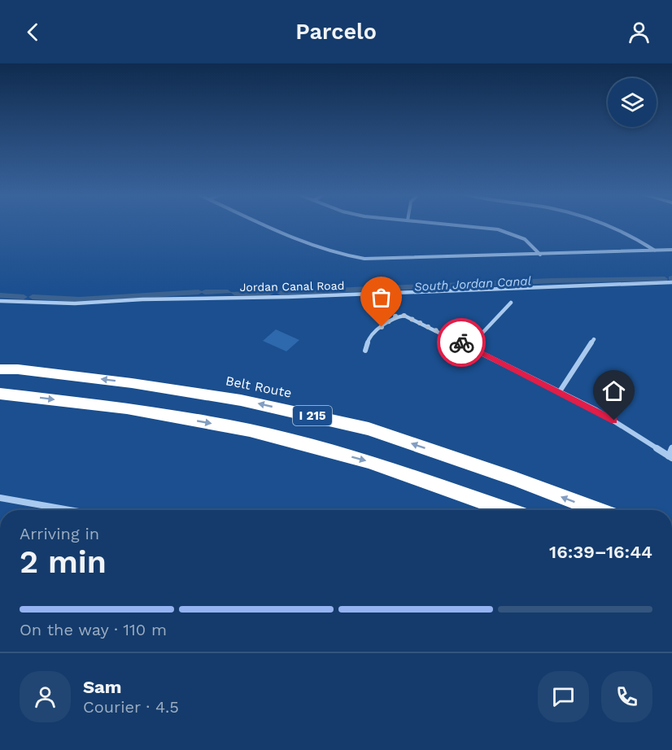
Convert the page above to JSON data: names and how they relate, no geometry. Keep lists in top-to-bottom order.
{
  "streets": {
    "highway": ["Belt Route", "I 215"],
    "street": ["Jordan Canal Road"]
  },
  "water": ["South Jordan Canal"],
  "page": {
    "header": "Parcelo",
    "heading": ["2 min", "Arriving in", "16:39–16:44"],
    "panel": ["Sam", "Courier · 4.5"],
    "bar": "On the way · 110 m"
  }
}
